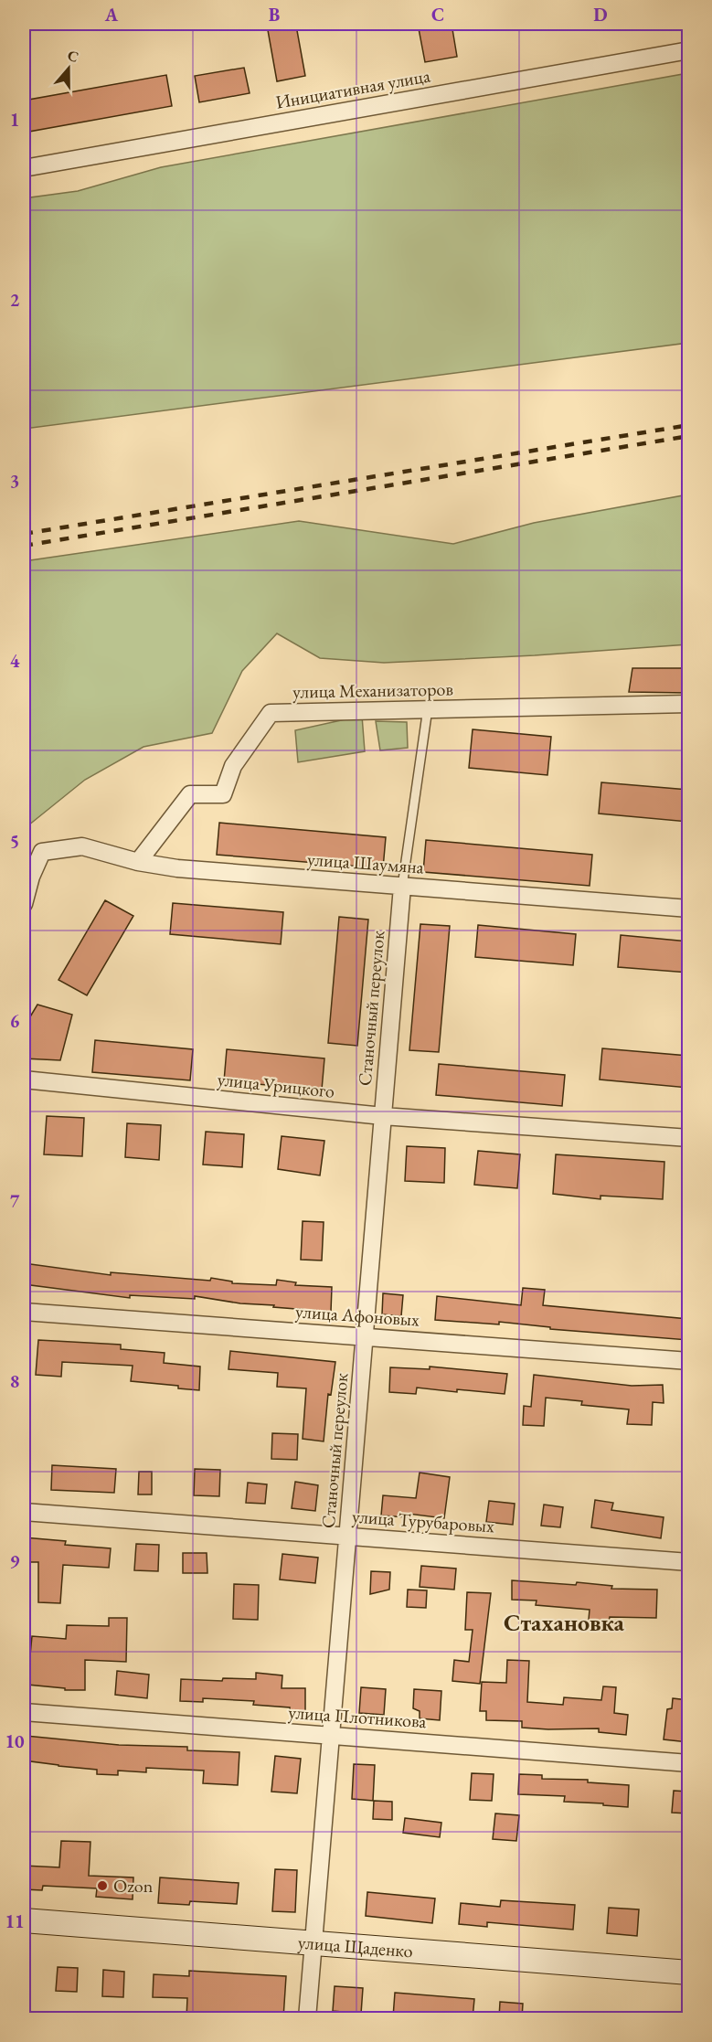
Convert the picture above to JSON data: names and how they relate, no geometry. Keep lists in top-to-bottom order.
{
  "streets": {
    "street": [
      "Инициативная улица",
      "улица Механизаторов",
      "улица Шаумяна",
      "Станочный переулок",
      "улица Урицкого",
      "улица Афоновых",
      "улица Турубаровых",
      "улица Плотникова",
      "улица Щаденко"
    ]
  },
  "crossings": [
    ["улица Механизаторов", "улица Шаумяна"],
    ["улица Шаумяна", "Станочный переулок"],
    ["Станочный переулок", "улица Урицкого"],
    ["Станочный переулок", "улица Афоновых"],
    ["Станочный переулок", "улица Турубаровых"],
    ["Станочный переулок", "улица Плотникова"],
    ["Станочный переулок", "улица Щаденко"]
  ],
  "districts": ["Стахановка"],
  "places": ["Ozon"],
  "north": "top",
  "grid": {
    "columns": [
      "A",
      "B",
      "C",
      "D"
    ],
    "rows": [
      "1",
      "2",
      "3",
      "4",
      "5",
      "6",
      "7",
      "8",
      "9",
      "10",
      "11"
    ]
  }
}
